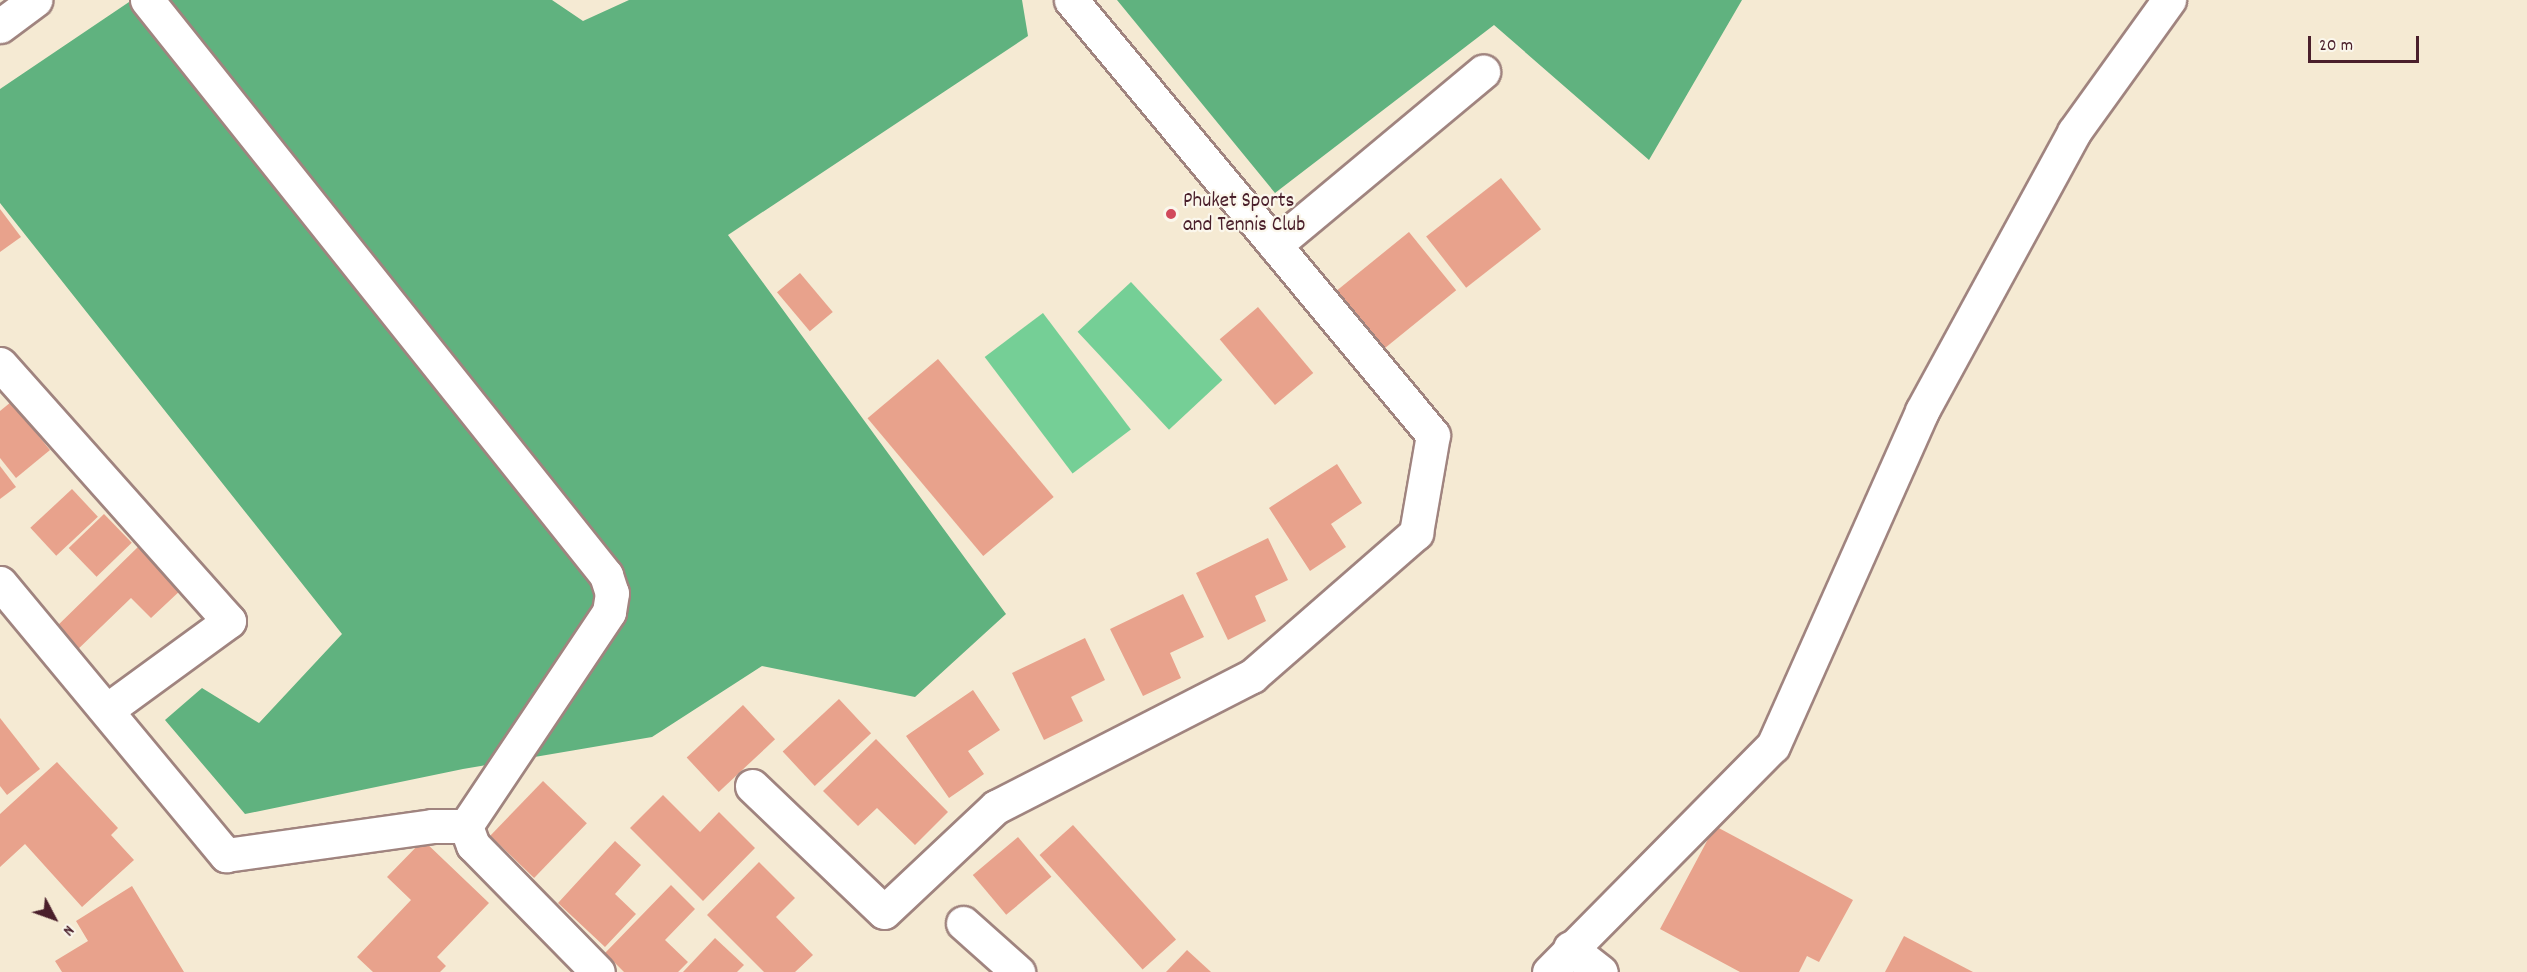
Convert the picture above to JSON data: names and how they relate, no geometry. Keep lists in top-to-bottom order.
{
  "places": ["Phuket Sports and Tennis Club"],
  "scale_bar": "20 m",
  "north": "bottom right"
}
